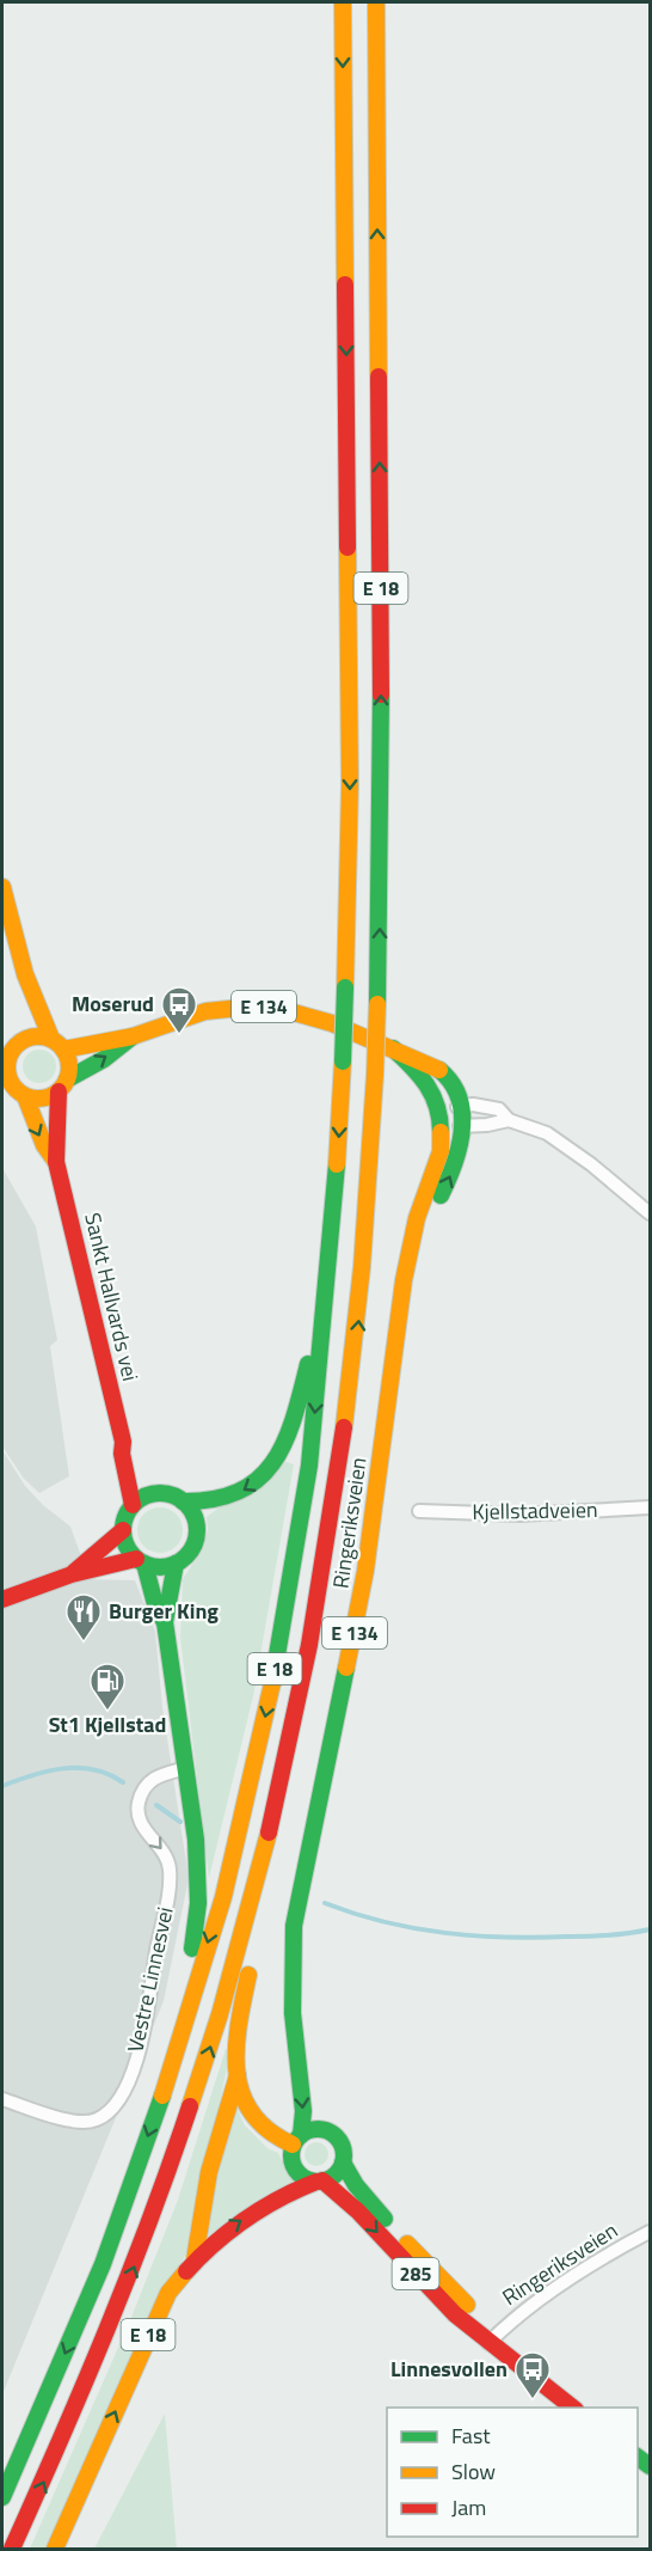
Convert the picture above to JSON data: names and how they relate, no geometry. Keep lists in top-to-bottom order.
{
  "streets": {
    "main road": [
      "E 18",
      "E 134",
      "Sankt Hallvards vei",
      "Ringeriksveien",
      "285"
    ],
    "street": ["Kjellstadveien", "Vestre Linnesvei"]
  },
  "crossings": [
    ["E 18", "E 134"],
    ["E 18", "Sankt Hallvards vei"],
    ["E 18", "Ringeriksveien"],
    ["E 18", "Vestre Linnesvei"],
    ["E 134", "Sankt Hallvards vei"],
    ["E 134", "Ringeriksveien"],
    ["Sankt Hallvards vei", "Ringeriksveien"]
  ],
  "places": {
    "bus stop": ["Moserud", "Linnesvollen"],
    "restaurant": ["Burger King"],
    "fuel station": ["St1 Kjellstad"]
  },
  "legend": ["Fast", "Slow", "Jam"]
}
